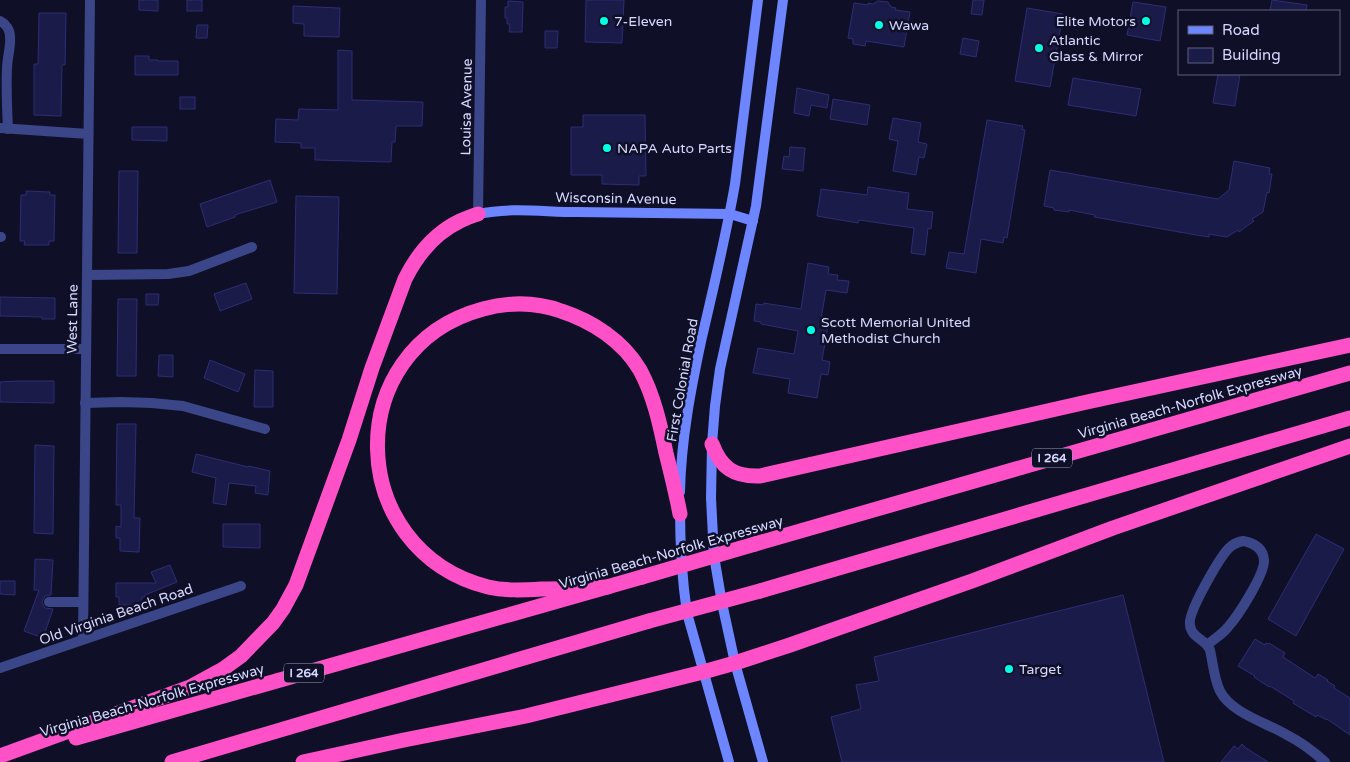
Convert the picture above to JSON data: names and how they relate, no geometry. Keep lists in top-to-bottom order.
{
  "streets": {
    "highway": ["Virginia Beach-Norfolk Expressway", "I 264"],
    "main road": ["Wisconsin Avenue", "First Colonial Road"],
    "street": ["Louisa Avenue", "West Lane", "Old Virginia Beach Road"]
  },
  "crossings": [
    ["Louisa Avenue", "Wisconsin Avenue"],
    ["Wisconsin Avenue", "First Colonial Road"],
    ["West Lane", "Old Virginia Beach Road"]
  ],
  "places": [
    "7-Eleven",
    "Elite Motors",
    "Wawa",
    "Atlantic Glass & Mirror",
    "NAPA Auto Parts",
    "Scott Memorial United Methodist Church",
    "Target"
  ],
  "legend": ["Road", "Building"]
}
